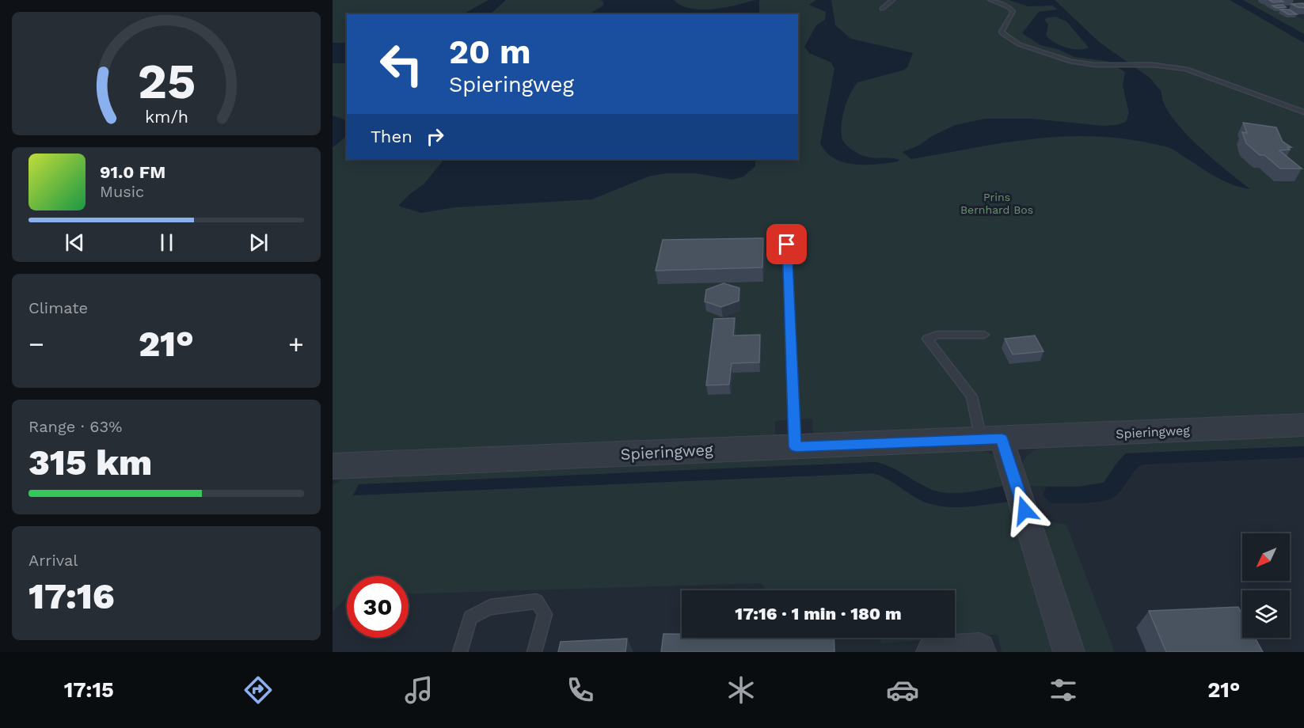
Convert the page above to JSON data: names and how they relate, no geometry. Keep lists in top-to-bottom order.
{
  "streets": {
    "street": ["Spieringweg"]
  },
  "parks": ["Prins Bernhard Bos"],
  "north": "bottom left",
  "page": {
    "turn": ["20 m", "Spieringweg"],
    "then": "Then",
    "song": ["91.0 FM", "Music"],
    "tile": [
      "Climate",
      ["Range · 63%", "315 km"],
      ["Arrival", "17:16"]
    ],
    "heat": ["−", "21°", "+"],
    "limit": "30",
    "trip": "17:16 · 1 min · 180 m",
    "tabs": ["17:15", "21°"],
    "gauge": ["25", "km/h"]
  }
}
